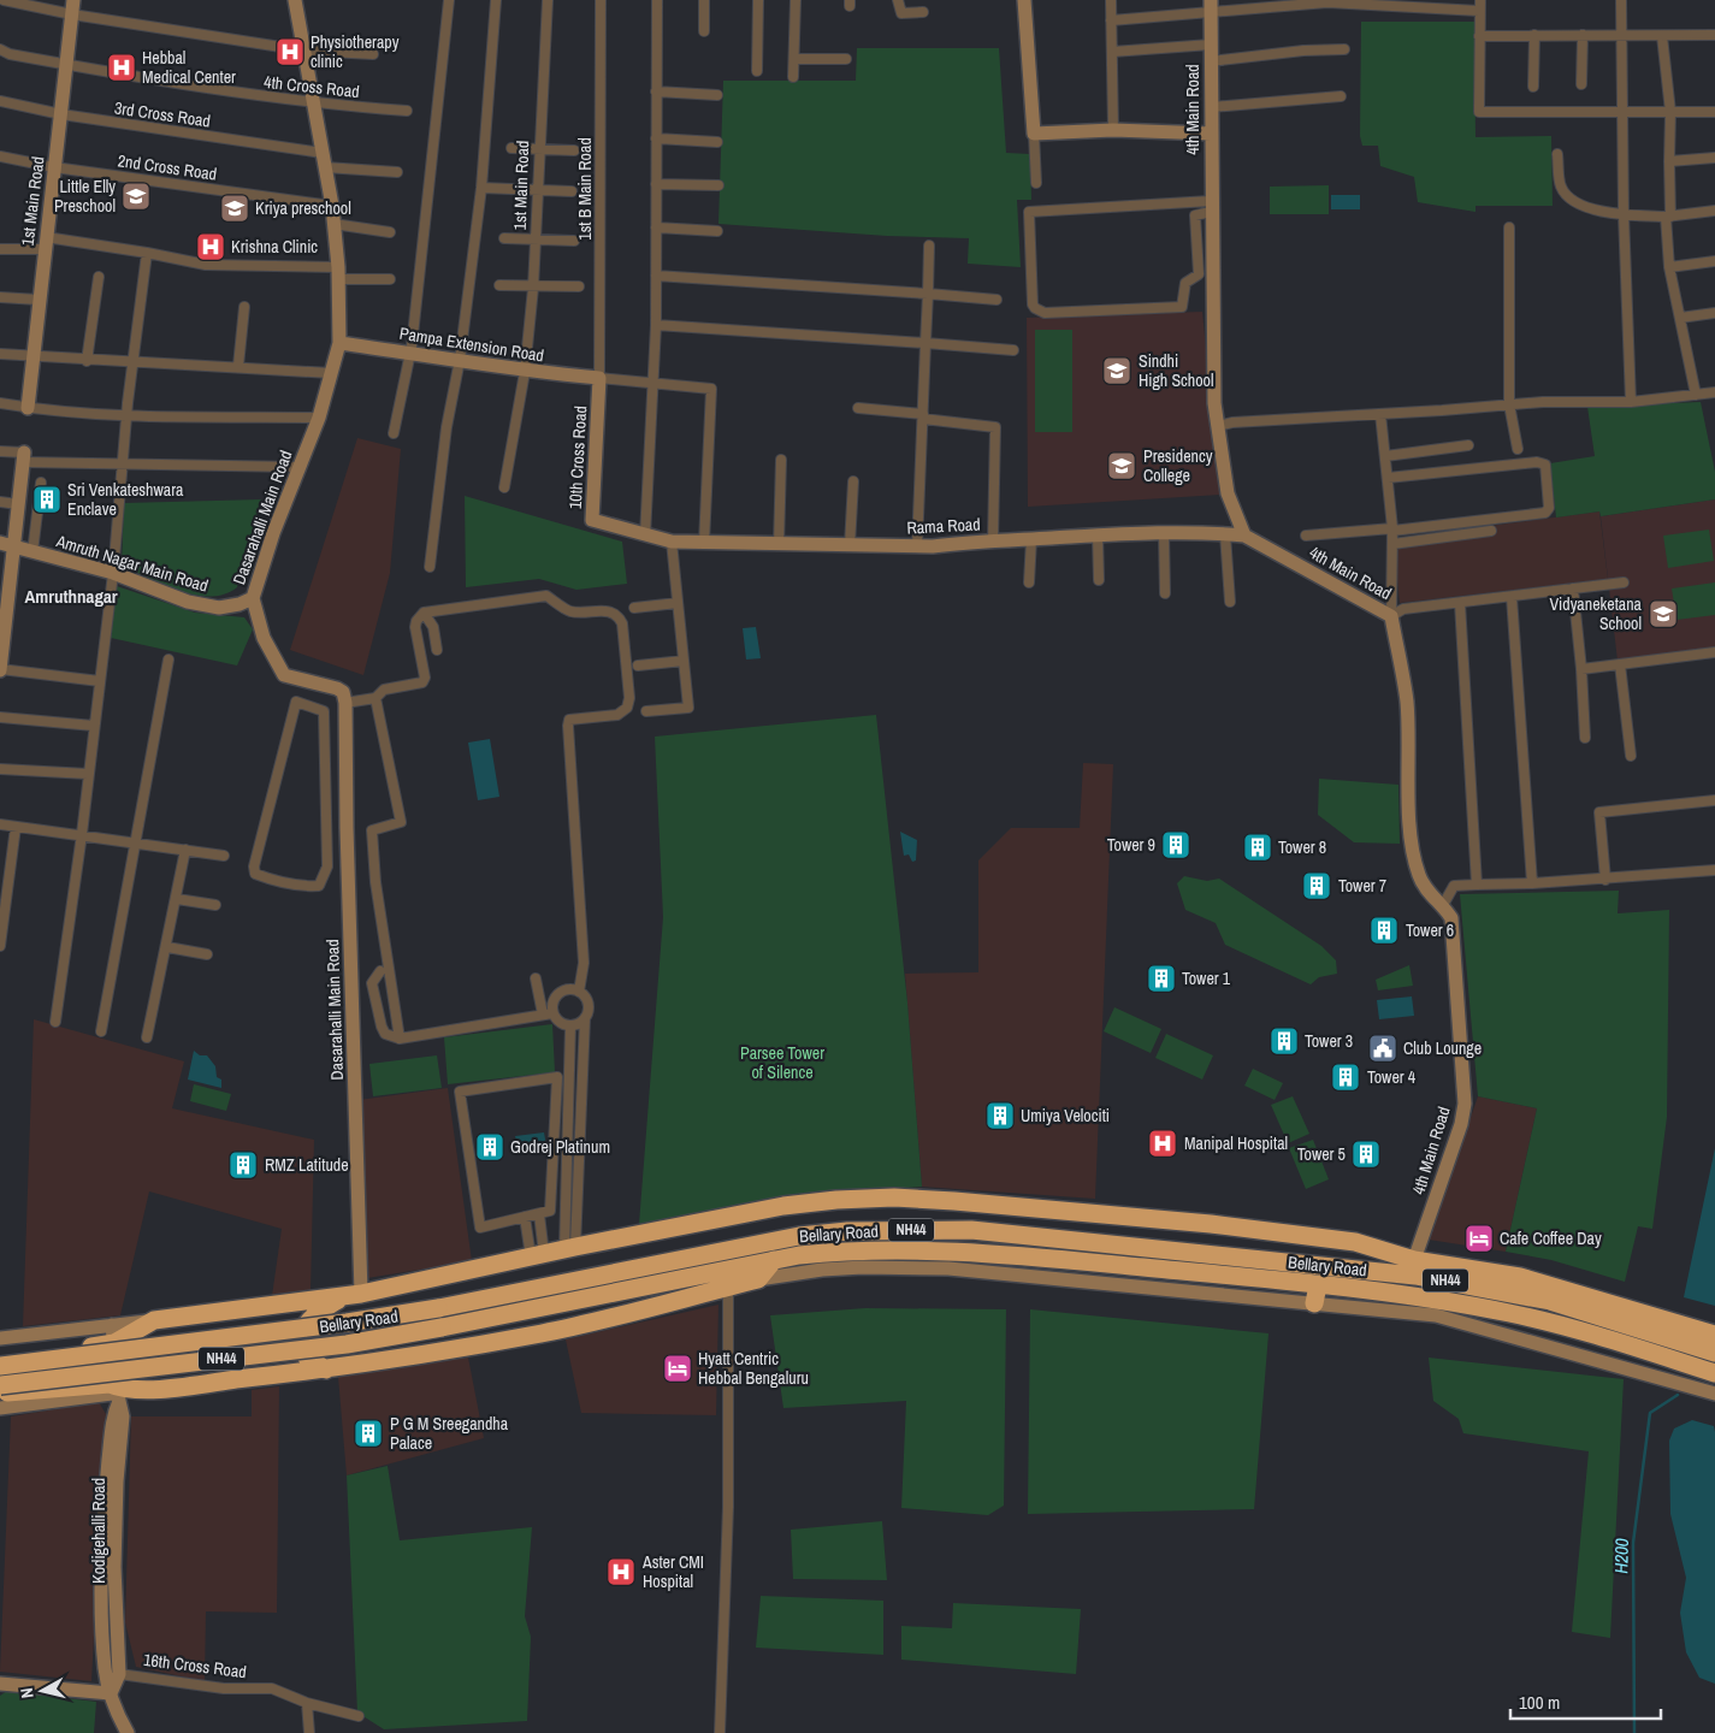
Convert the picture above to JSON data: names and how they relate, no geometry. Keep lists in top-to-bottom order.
{
  "streets": {
    "highway": ["NH44", "Bellary Road"],
    "street": [
      "4th Cross Road",
      "4th Main Road",
      "3rd Cross Road",
      "2nd Cross Road",
      "1st Main Road",
      "1st B Main Road",
      "Pampa Extension Road",
      "10th Cross Road",
      "Dasarahalli Main Road",
      "Rama Road",
      "Amruth Nagar Main Road",
      "Kodigehalli Road",
      "16th Cross Road"
    ]
  },
  "crossings": [
    ["4th Cross Road", "1st Main Road"],
    ["4th Cross Road", "Dasarahalli Main Road"],
    ["4th Main Road", "Rama Road"],
    ["4th Main Road", "Bellary Road"],
    ["3rd Cross Road", "1st Main Road"],
    ["3rd Cross Road", "Dasarahalli Main Road"],
    ["2nd Cross Road", "1st Main Road"],
    ["2nd Cross Road", "Dasarahalli Main Road"],
    ["1st Main Road", "Pampa Extension Road"],
    ["1st B Main Road", "Pampa Extension Road"],
    ["1st B Main Road", "10th Cross Road"],
    ["Pampa Extension Road", "10th Cross Road"],
    ["Pampa Extension Road", "Dasarahalli Main Road"],
    ["10th Cross Road", "Rama Road"],
    ["Dasarahalli Main Road", "Amruth Nagar Main Road"],
    ["Dasarahalli Main Road", "Bellary Road"],
    ["Bellary Road", "Kodigehalli Road"],
    ["Kodigehalli Road", "16th Cross Road"]
  ],
  "districts": ["Amruthnagar"],
  "water": ["H200"],
  "parks": ["Parsee Tower of Silence"],
  "places": {
    "hospital": [
      "Physiotherapy clinic",
      "Hebbal Medical Center",
      "Krishna Clinic",
      "Manipal Hospital",
      "Aster CMI Hospital"
    ],
    "school or university": [
      "Little Elly Preschool",
      "Kriya preschool",
      "Sindhi High School",
      "Presidency College",
      "Vidyaneketana School"
    ],
    "building": [
      "Sri Venkateshwara Enclave",
      "Tower 9",
      "Tower 8",
      "Tower 7",
      "Tower 6",
      "Tower 1",
      "Tower 3",
      "Tower 4",
      "Umiya Velociti",
      "Godrej Platinum",
      "Tower 5",
      "RMZ Latitude",
      "P G M Sreegandha Palace"
    ],
    "public building": ["Club Lounge"],
    "hotel": ["Cafe Coffee Day", "Hyatt Centric Hebbal Bengaluru"]
  },
  "scale_bar": "100 m",
  "north": "left"
}
